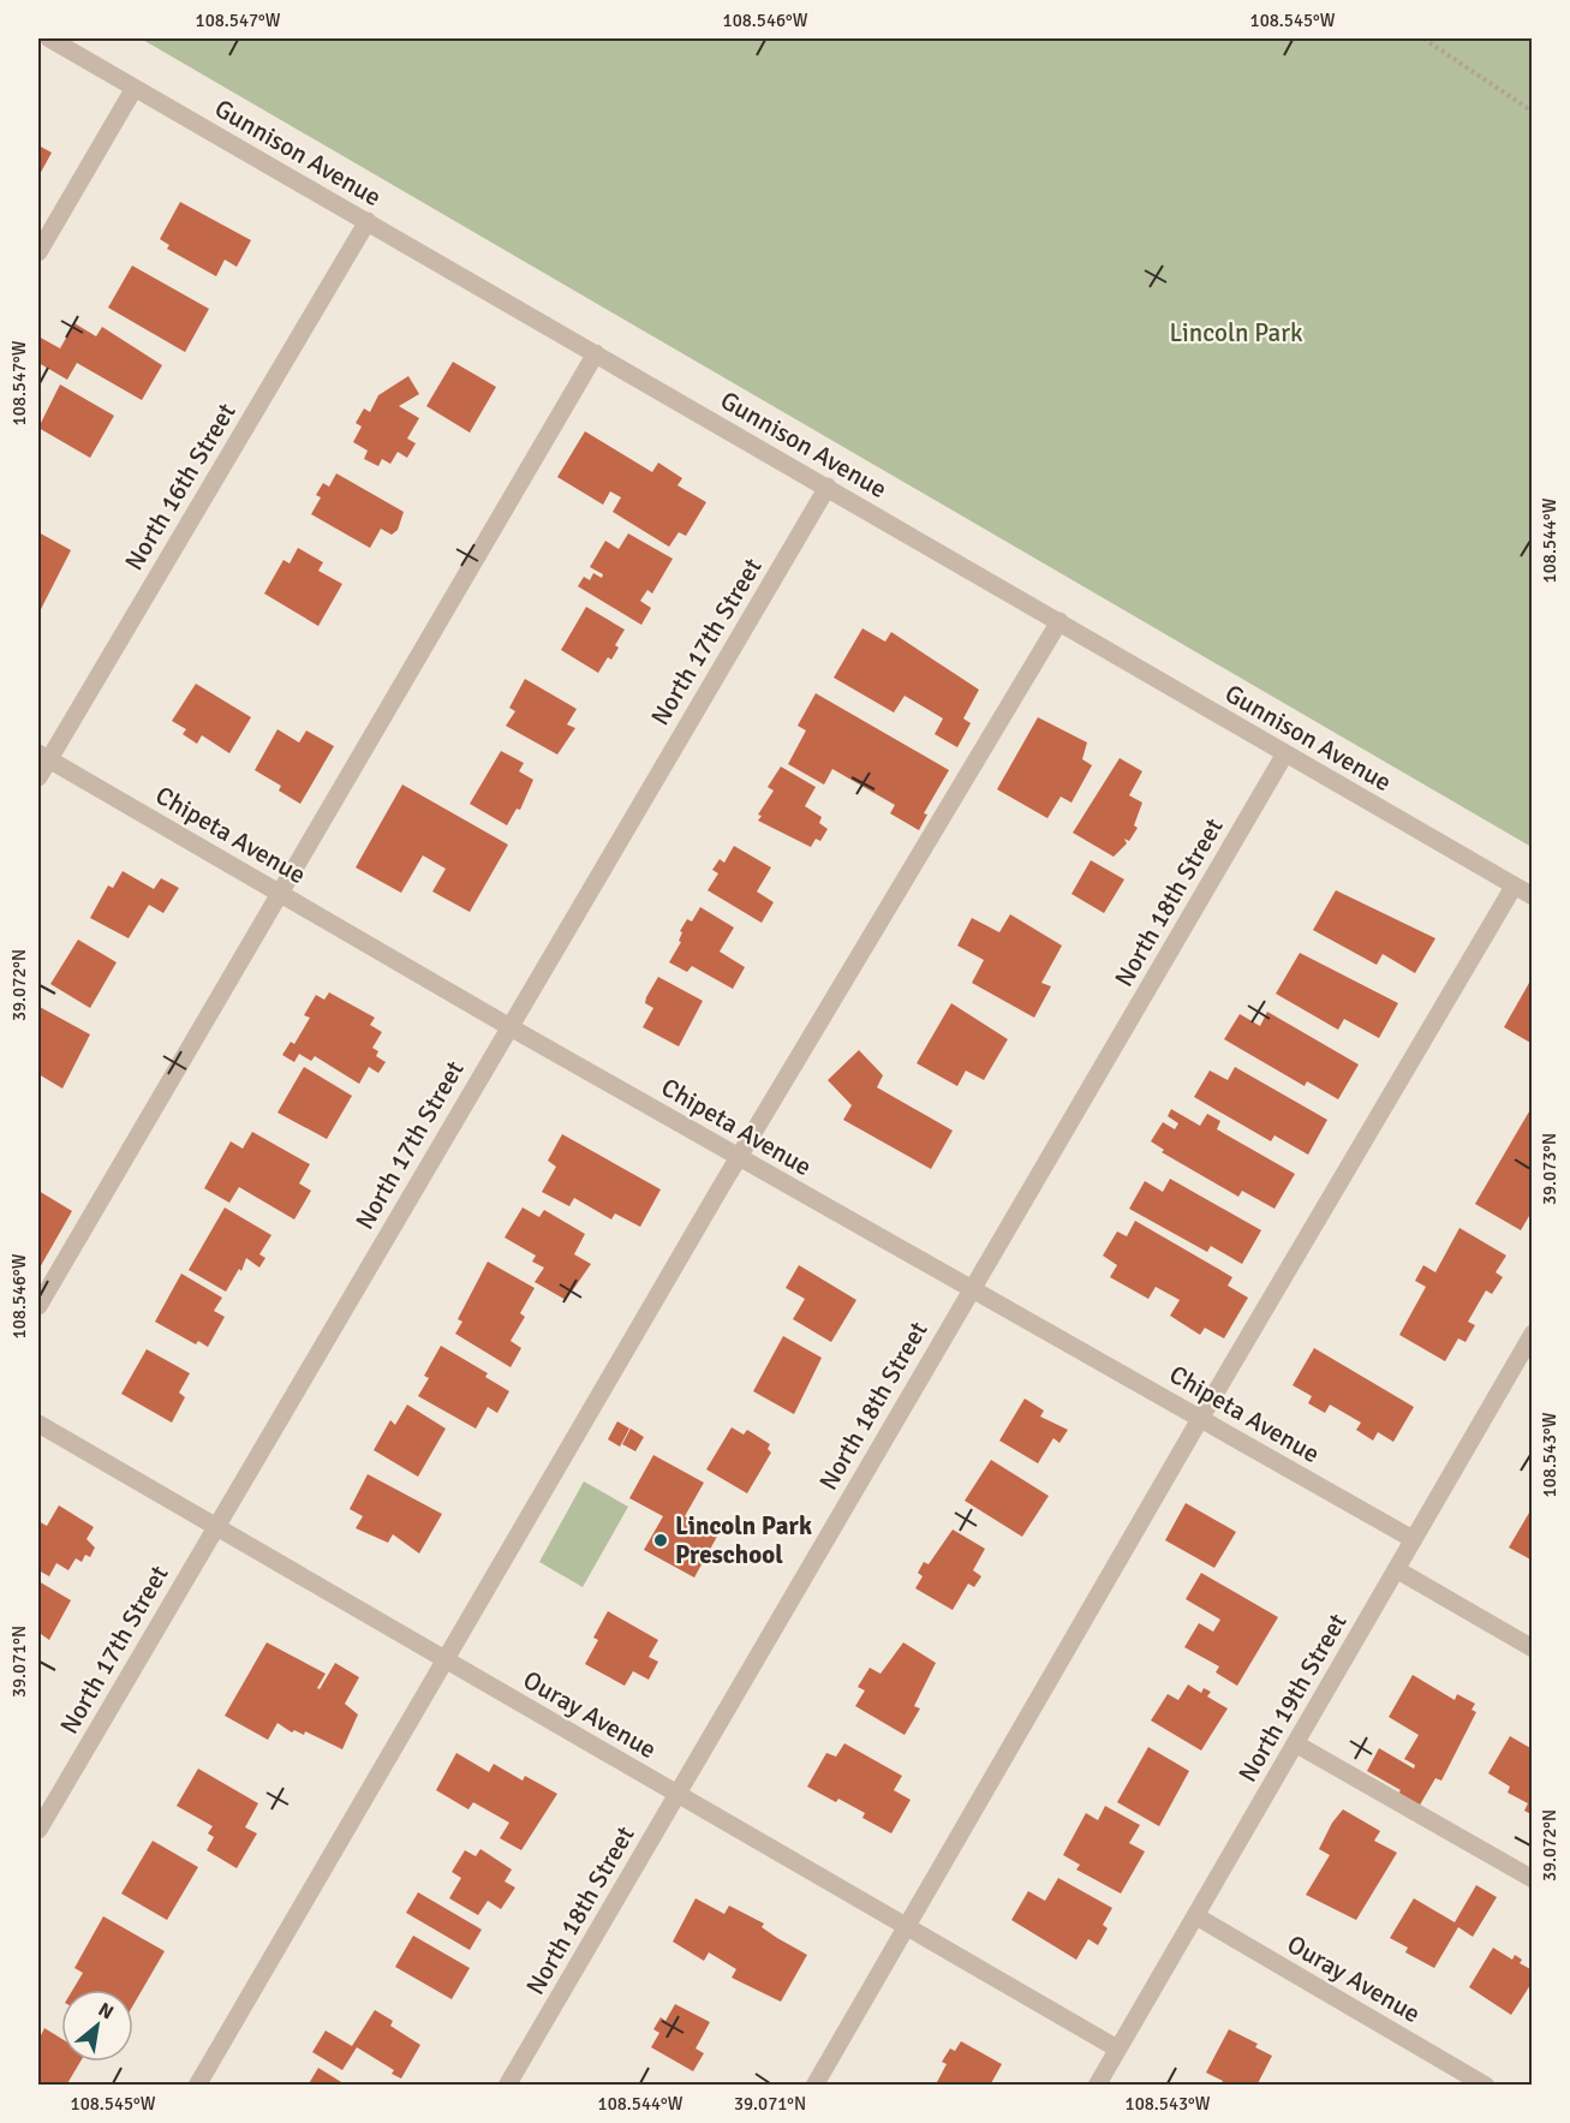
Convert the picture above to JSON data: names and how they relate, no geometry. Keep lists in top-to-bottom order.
{
  "streets": {
    "street": [
      "Gunnison Avenue",
      "North 16th Street",
      "North 17th Street",
      "Chipeta Avenue",
      "North 18th Street",
      "North 19th Street",
      "Ouray Avenue"
    ]
  },
  "crossings": [
    ["Gunnison Avenue", "North 16th Street"],
    ["Gunnison Avenue", "North 17th Street"],
    ["Gunnison Avenue", "North 18th Street"],
    ["North 16th Street", "Chipeta Avenue"],
    ["North 17th Street", "Chipeta Avenue"],
    ["North 17th Street", "Ouray Avenue"],
    ["Chipeta Avenue", "North 18th Street"],
    ["Chipeta Avenue", "North 19th Street"],
    ["North 18th Street", "Ouray Avenue"],
    ["North 19th Street", "Ouray Avenue"]
  ],
  "parks": ["Lincoln Park"],
  "places": ["Lincoln Park Preschool"],
  "north": "top right",
  "coordinates": [
    "108.547°W",
    "108.546°W",
    "108.545°W",
    "108.544°W",
    "39.072°N",
    "39.073°N",
    "108.543°W",
    "39.071°N"
  ]
}
